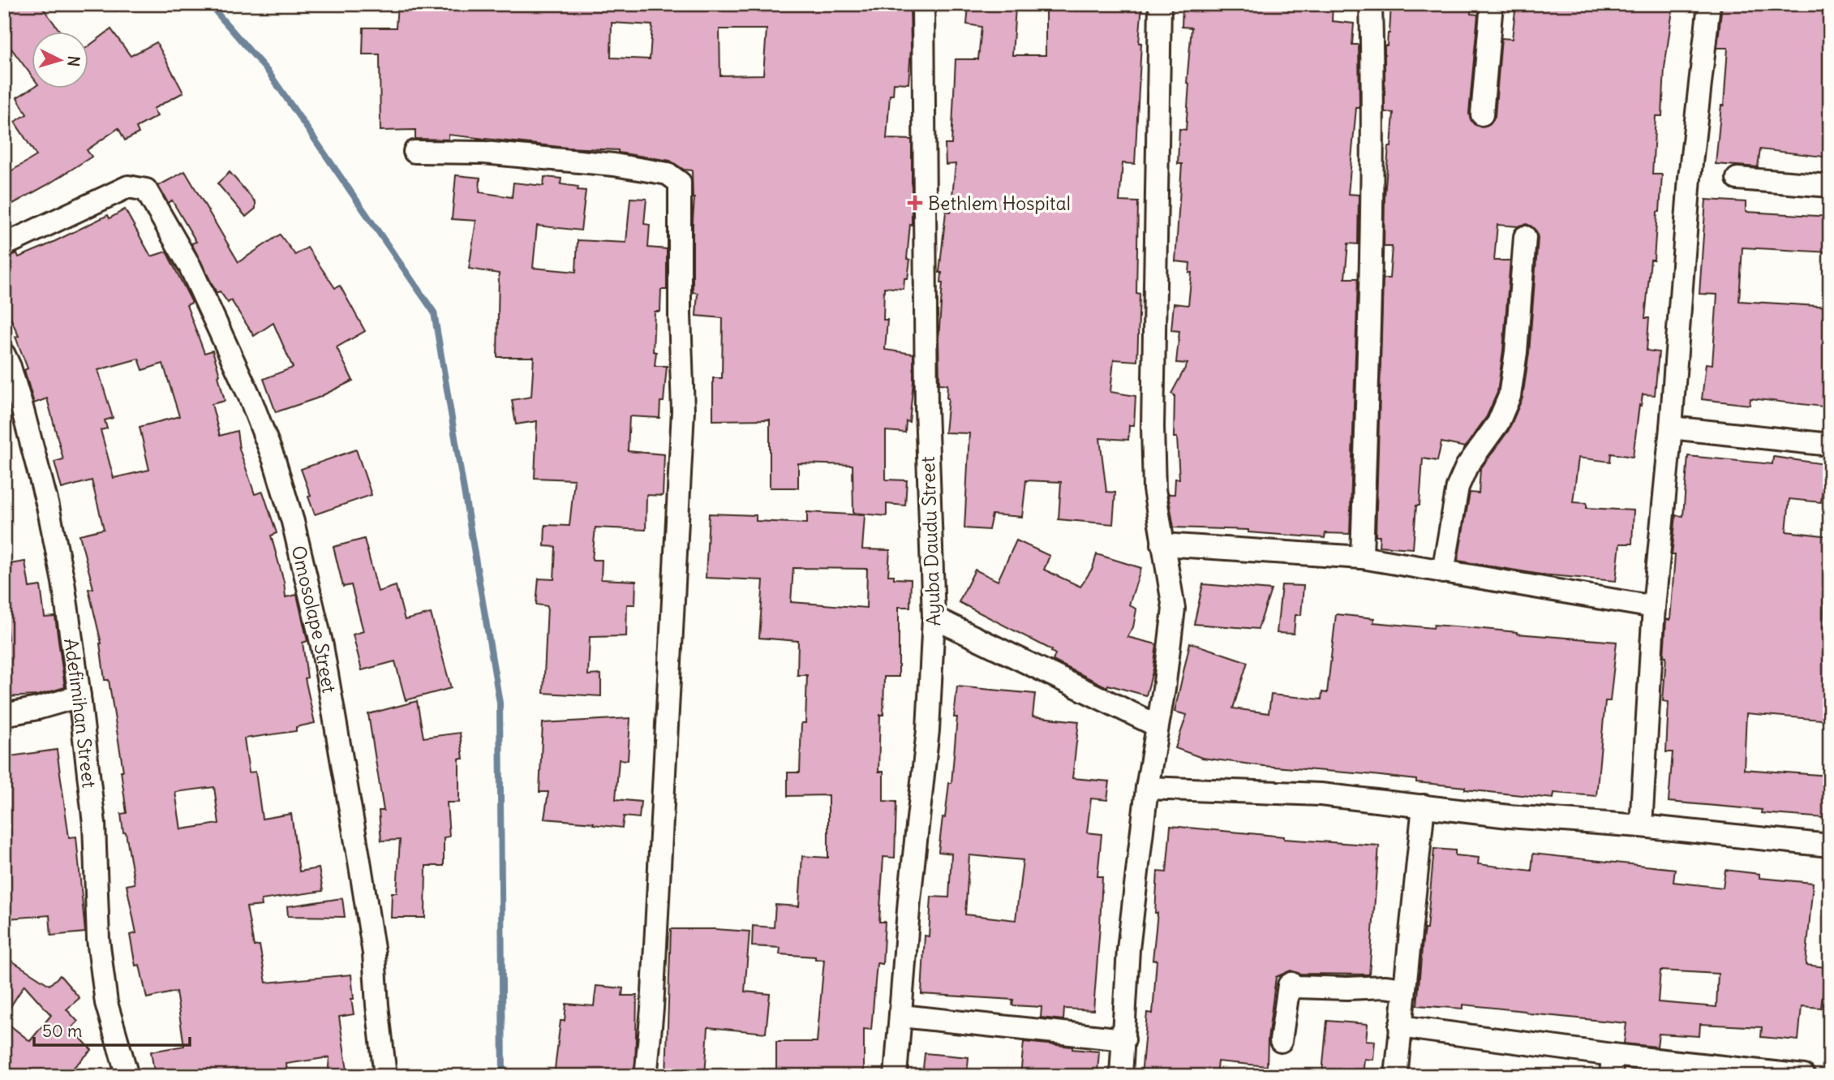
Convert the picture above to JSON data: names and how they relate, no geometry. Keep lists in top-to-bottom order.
{
  "streets": {
    "street": ["Ayuba Daudu Street", "Omosolape Street", "Adefimihan Street"]
  },
  "places": {
    "health": ["Bethlem Hospital"]
  },
  "scale_bar": "50 m",
  "north": "right"
}
